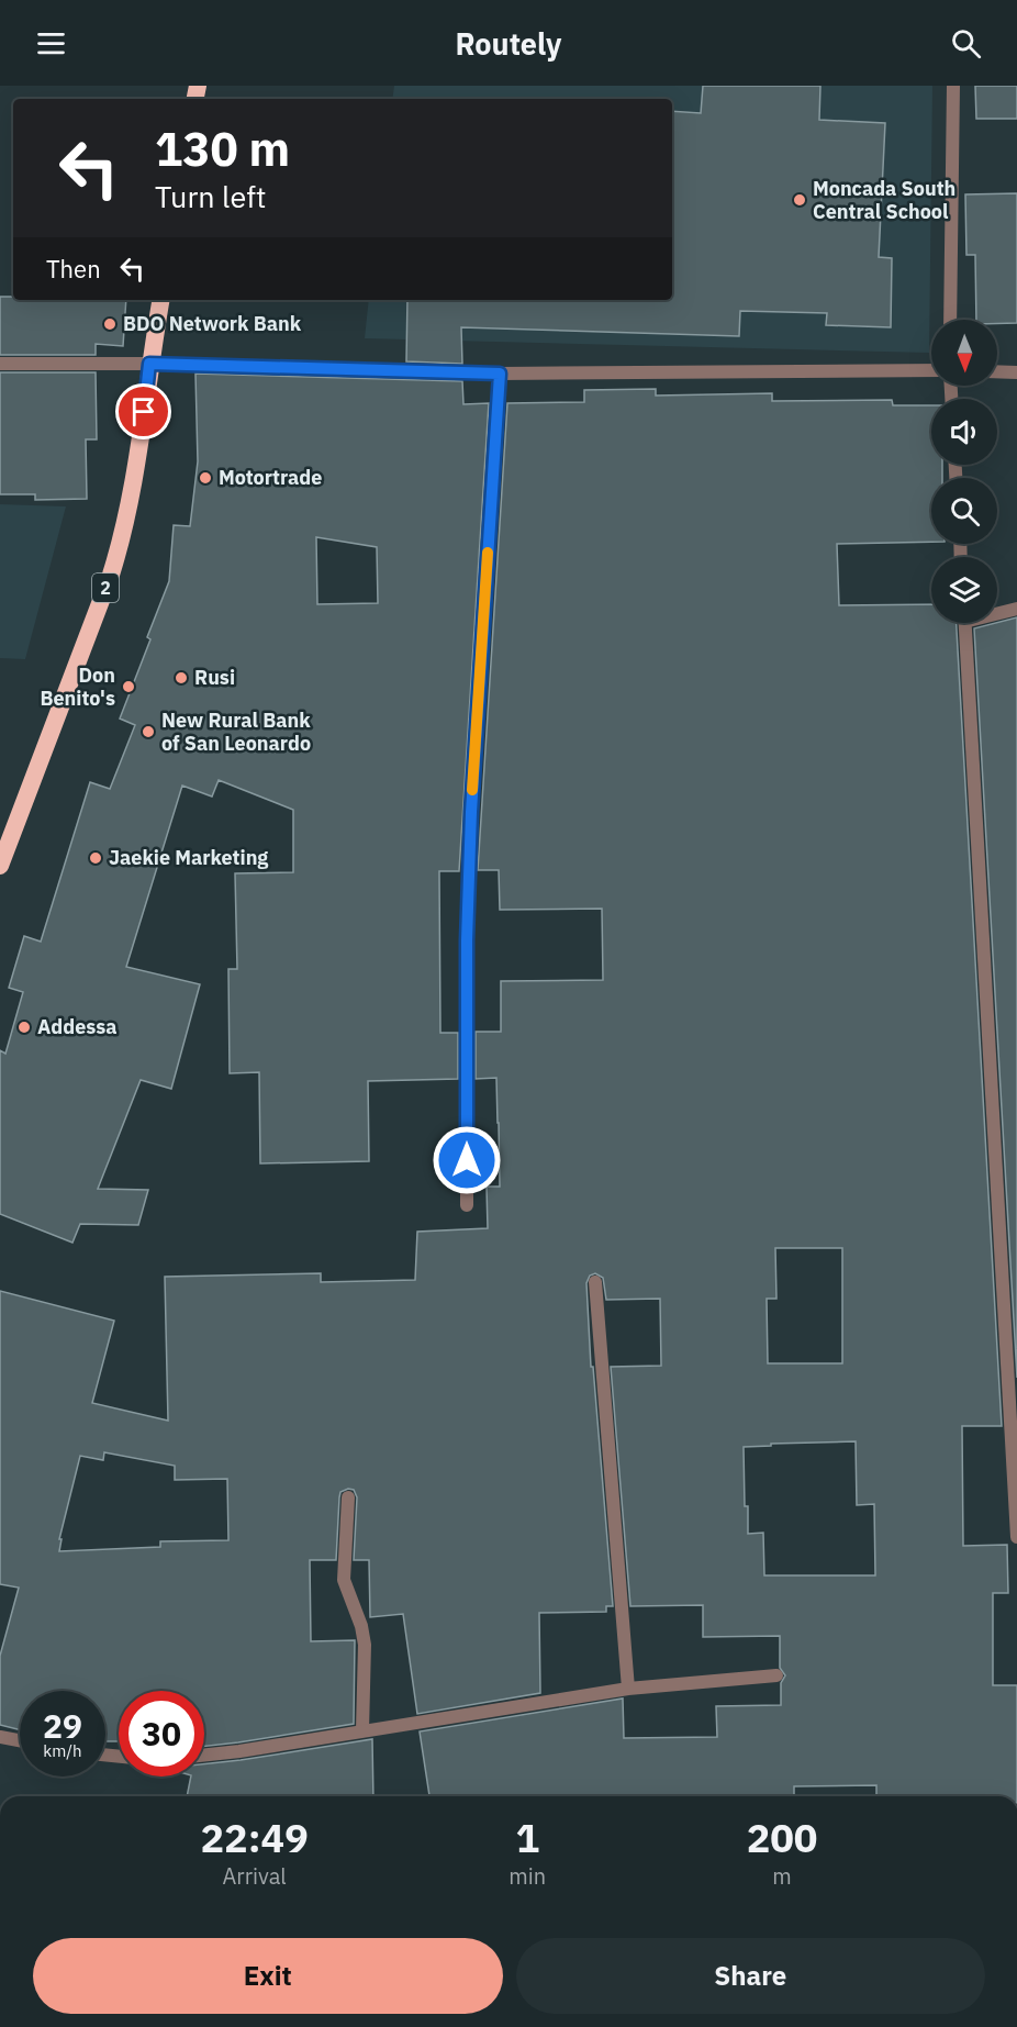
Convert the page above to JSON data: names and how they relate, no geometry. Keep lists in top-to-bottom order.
{
  "streets": {
    "highway": ["2"]
  },
  "places": [
    "Moncada South Central School",
    "BDO Network Bank",
    "Motortrade",
    "Rusi",
    "Don Benito's",
    "New Rural Bank of San Leonardo",
    "Jaekie Marketing",
    "Addessa"
  ],
  "north": "bottom",
  "page": {
    "header": "Routely",
    "turn": ["130 m", "Turn left"],
    "then": "Then",
    "speed": "29 km/h",
    "limit": "30",
    "eta": [
      "22:49",
      "Arrival",
      "1",
      "min",
      "200",
      "m"
    ],
    "buttons": ["Exit", "Share"]
  }
}
